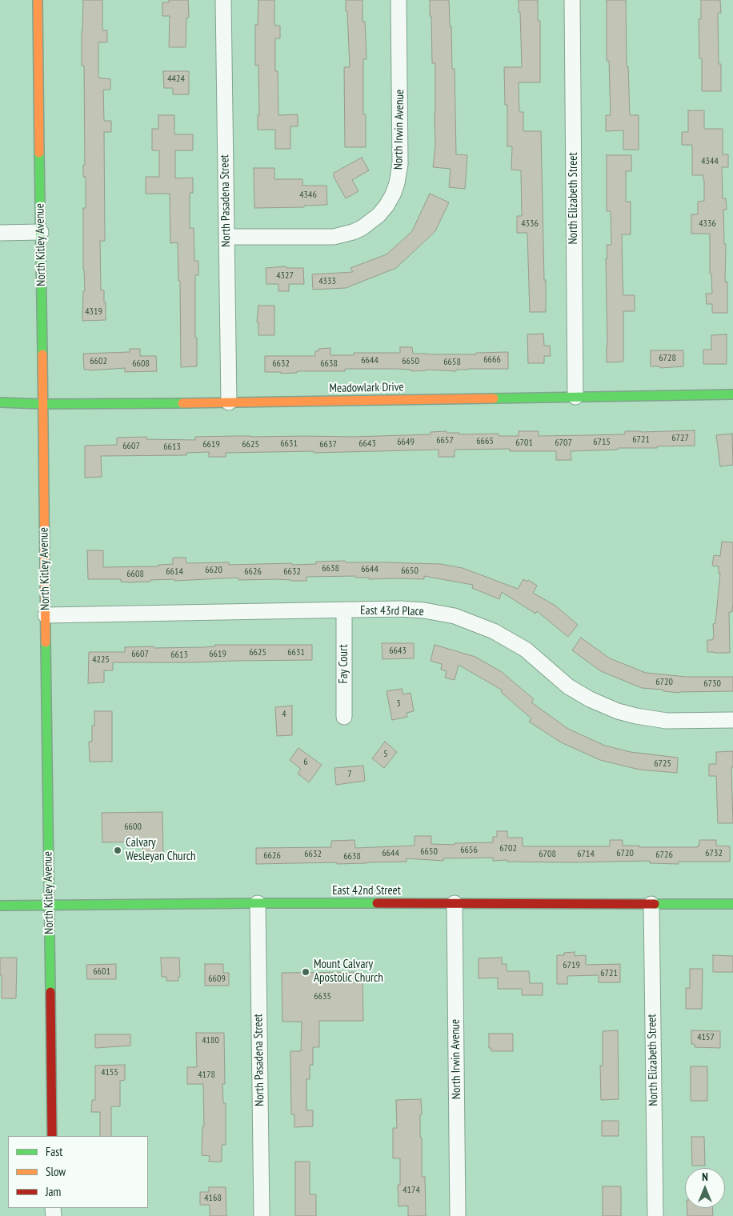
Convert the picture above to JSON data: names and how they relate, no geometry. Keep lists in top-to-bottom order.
{
  "streets": {
    "street": [
      "North Irwin Avenue",
      "North Elizabeth Street",
      "North Pasadena Street",
      "North Kitley Avenue",
      "Meadowlark Drive",
      "East 43rd Place",
      "Fay Court",
      "East 42nd Street"
    ]
  },
  "crossings": [
    ["North Irwin Avenue", "North Pasadena Street"],
    ["North Irwin Avenue", "East 42nd Street"],
    ["North Elizabeth Street", "Meadowlark Drive"],
    ["North Elizabeth Street", "East 42nd Street"],
    ["North Pasadena Street", "Meadowlark Drive"],
    ["North Pasadena Street", "East 42nd Street"],
    ["North Kitley Avenue", "Meadowlark Drive"],
    ["North Kitley Avenue", "East 43rd Place"],
    ["North Kitley Avenue", "East 42nd Street"],
    ["East 43rd Place", "Fay Court"]
  ],
  "places": ["Calvary Wesleyan Church", "Mount Calvary Apostolic Church"],
  "house_numbers": [
    "4424",
    "4344",
    "4346",
    "4336",
    "4336",
    "4327",
    "4333",
    "4319",
    "6728",
    "6666",
    "6644",
    "6602",
    "6650",
    "6658",
    "6608",
    "6632",
    "6638",
    "6727",
    "6721",
    "6657",
    "6665",
    "6649",
    "6715",
    "6701",
    "6707",
    "6631",
    "6643",
    "6619",
    "6625",
    "6637",
    "6607",
    "6613",
    "6638",
    "6644",
    "6620",
    "6650",
    "6614",
    "6626",
    "6632",
    "6608",
    "6643",
    "6625",
    "6631",
    "6607",
    "6619",
    "6613",
    "4225",
    "6720",
    "6730",
    "3",
    "4",
    "5",
    "6",
    "6725",
    "7",
    "6600",
    "6702",
    "6656",
    "6650",
    "6644",
    "6720",
    "6732",
    "6632",
    "6708",
    "6714",
    "6726",
    "6626",
    "6638",
    "6719",
    "6601",
    "6721",
    "6609",
    "6635",
    "4157",
    "4180",
    "4155",
    "4178",
    "4174",
    "4168"
  ],
  "legend": ["Fast", "Slow", "Jam"],
  "north": "top"
}
